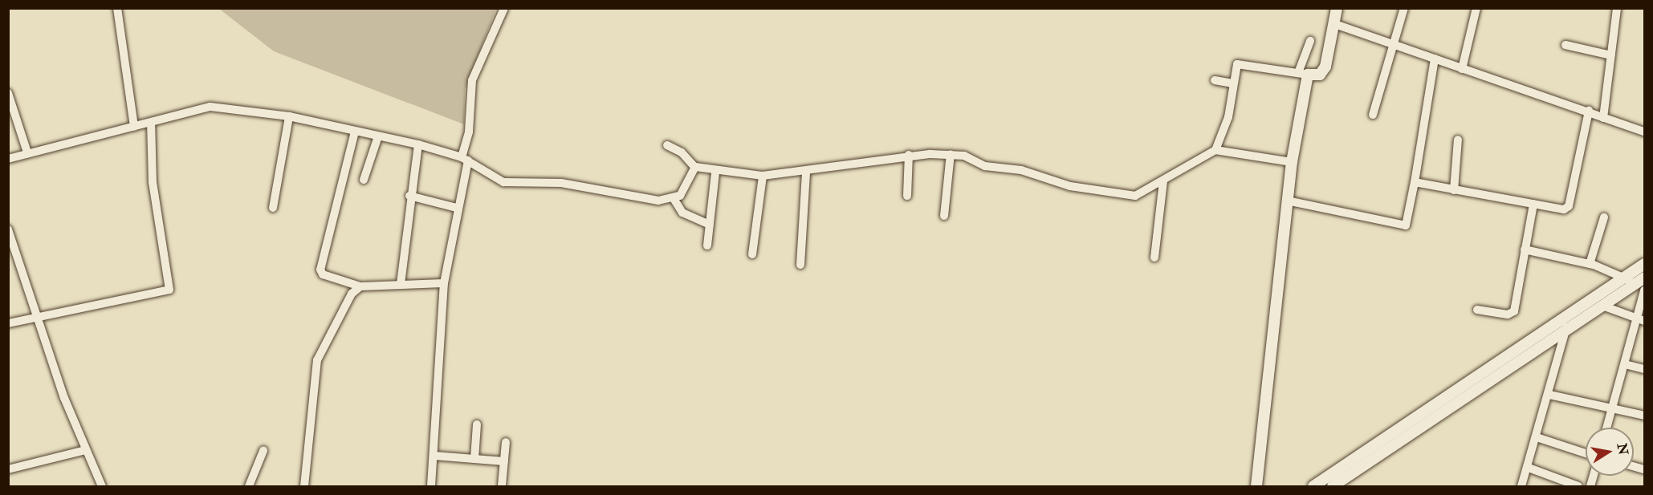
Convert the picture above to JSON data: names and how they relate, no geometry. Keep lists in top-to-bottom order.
{
  "north": "right"
}
